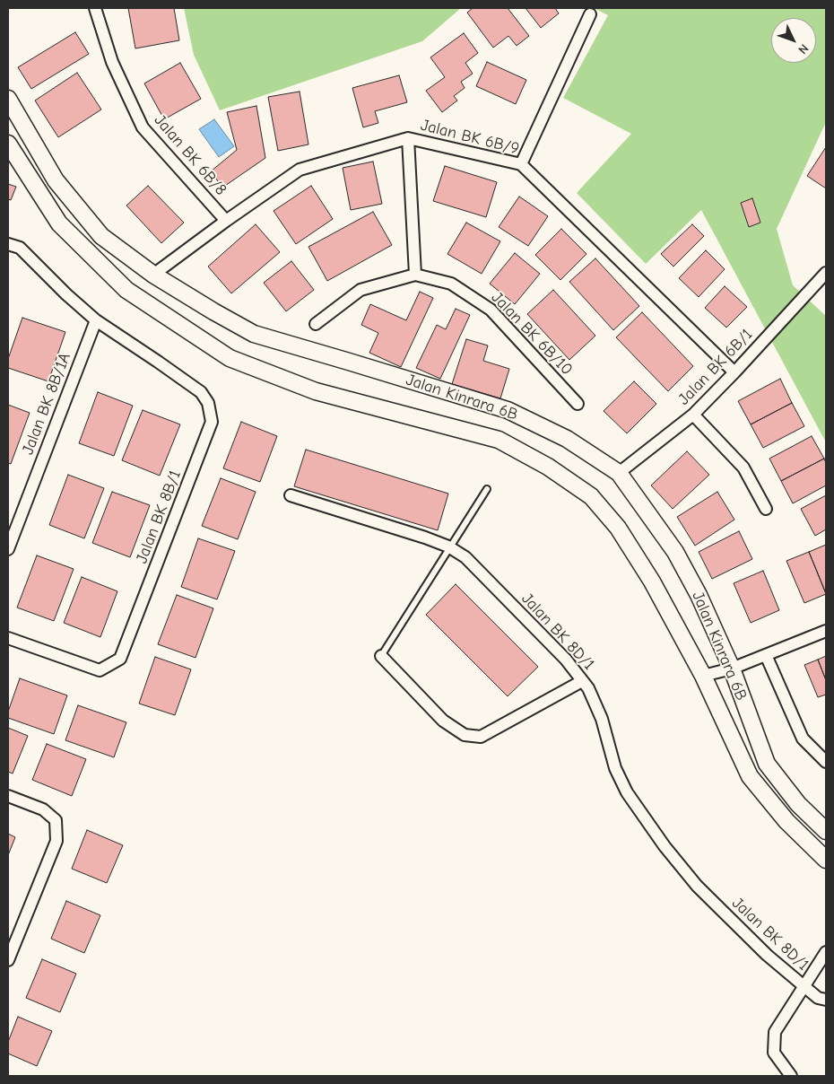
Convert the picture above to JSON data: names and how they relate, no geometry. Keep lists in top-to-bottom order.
{
  "streets": {
    "street": [
      "Jalan BK 6B/9",
      "Jalan BK 6B/8",
      "Jalan BK 6B/10",
      "Jalan BK 6B/1",
      "Jalan Kinrara 6B",
      "Jalan BK 8B/1A",
      "Jalan BK 8B/1",
      "Jalan BK 8D/1"
    ]
  },
  "crossings": [
    ["Jalan BK 6B/9", "Jalan BK 6B/8"],
    ["Jalan BK 6B/9", "Jalan BK 6B/1"],
    ["Jalan BK 6B/9", "Jalan Kinrara 6B"],
    ["Jalan BK 6B/1", "Jalan Kinrara 6B"],
    ["Jalan BK 8B/1A", "Jalan BK 8B/1"]
  ],
  "north": "bottom right"
}
